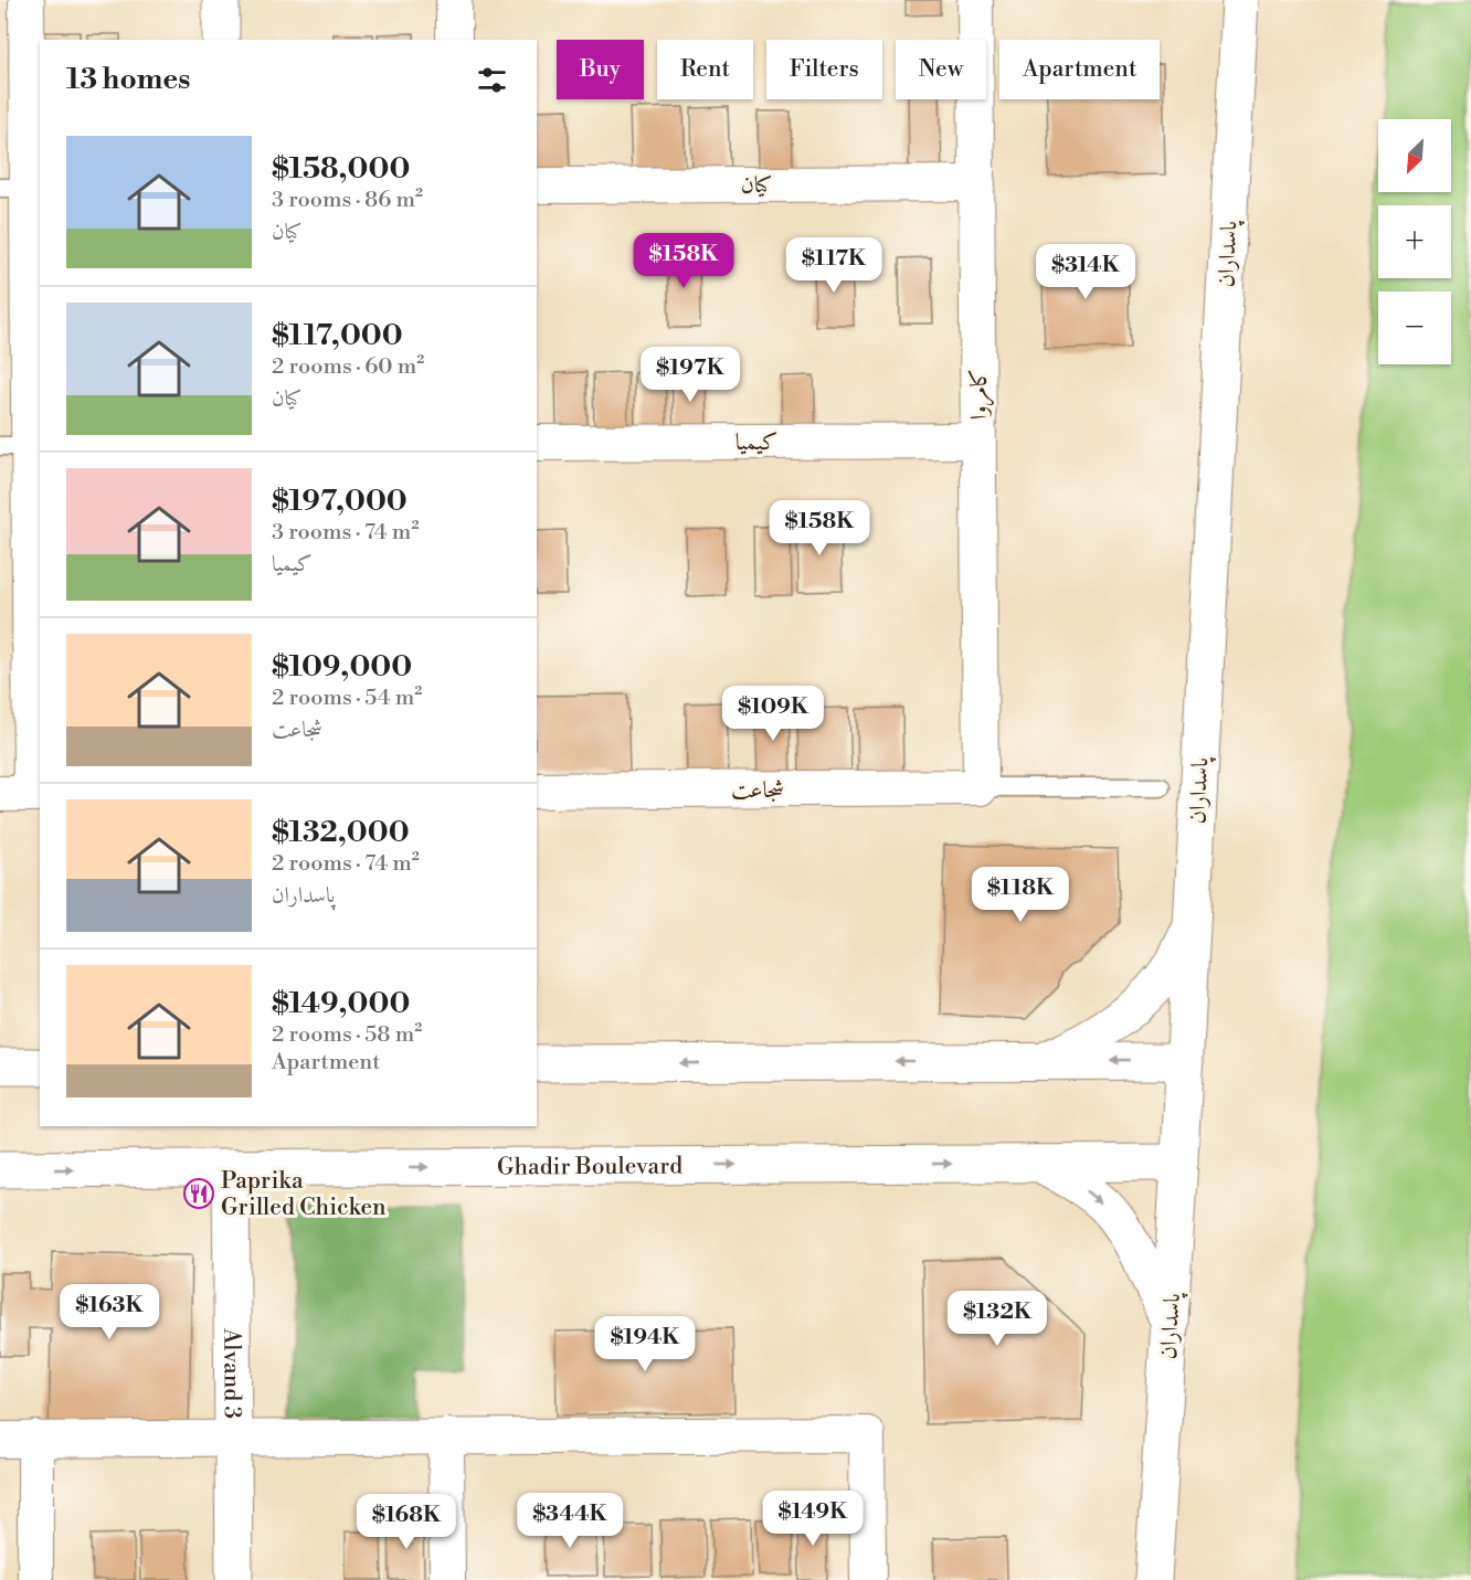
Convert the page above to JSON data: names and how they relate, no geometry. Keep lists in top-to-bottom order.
{
  "streets": {
    "main road": ["پاسداران", "Ghadir Boulevard", "Alvand 3"],
    "street": [
      "کیان",
      "کامروا",
      "کیمیا",
      "شجاعت"
    ]
  },
  "crossings": [
    ["کیان", "کامروا"],
    ["پاسداران", "Ghadir Boulevard"],
    ["کامروا", "کیمیا"],
    ["کامروا", "شجاعت"],
    ["Ghadir Boulevard", "Alvand 3"]
  ],
  "places": {
    "restaurant": ["Paprika Grilled Chicken"]
  },
  "north": "bottom left",
  "page": {
    "chip": [
      "Buy",
      "Rent",
      "Filters",
      "New",
      "Apartment"
    ],
    "heading": "13 homes",
    "map_buttons": ["+", "−"],
    "list": [
      {
        "name": "$158,000",
        "note": "3 rooms · 86 m² · کیان"
      },
      {
        "name": "$117,000",
        "note": "2 rooms · 60 m² · کیان"
      },
      {
        "name": "$197,000",
        "note": "3 rooms · 74 m² · کیمیا"
      },
      {
        "name": "$109,000",
        "note": "2 rooms · 54 m² · شجاعت"
      },
      {
        "name": "$132,000",
        "note": "2 rooms · 74 m² · پاسداران"
      },
      {
        "name": "$149,000",
        "note": "2 rooms · 58 m² · Apartment"
      }
    ],
    "price": [
      "$158K",
      "$117K",
      "$314K",
      "$197K",
      "$158K",
      "$109K",
      "$118K",
      "$163K",
      "$132K",
      "$194K",
      "$149K",
      "$344K",
      "$168K"
    ]
  }
}
